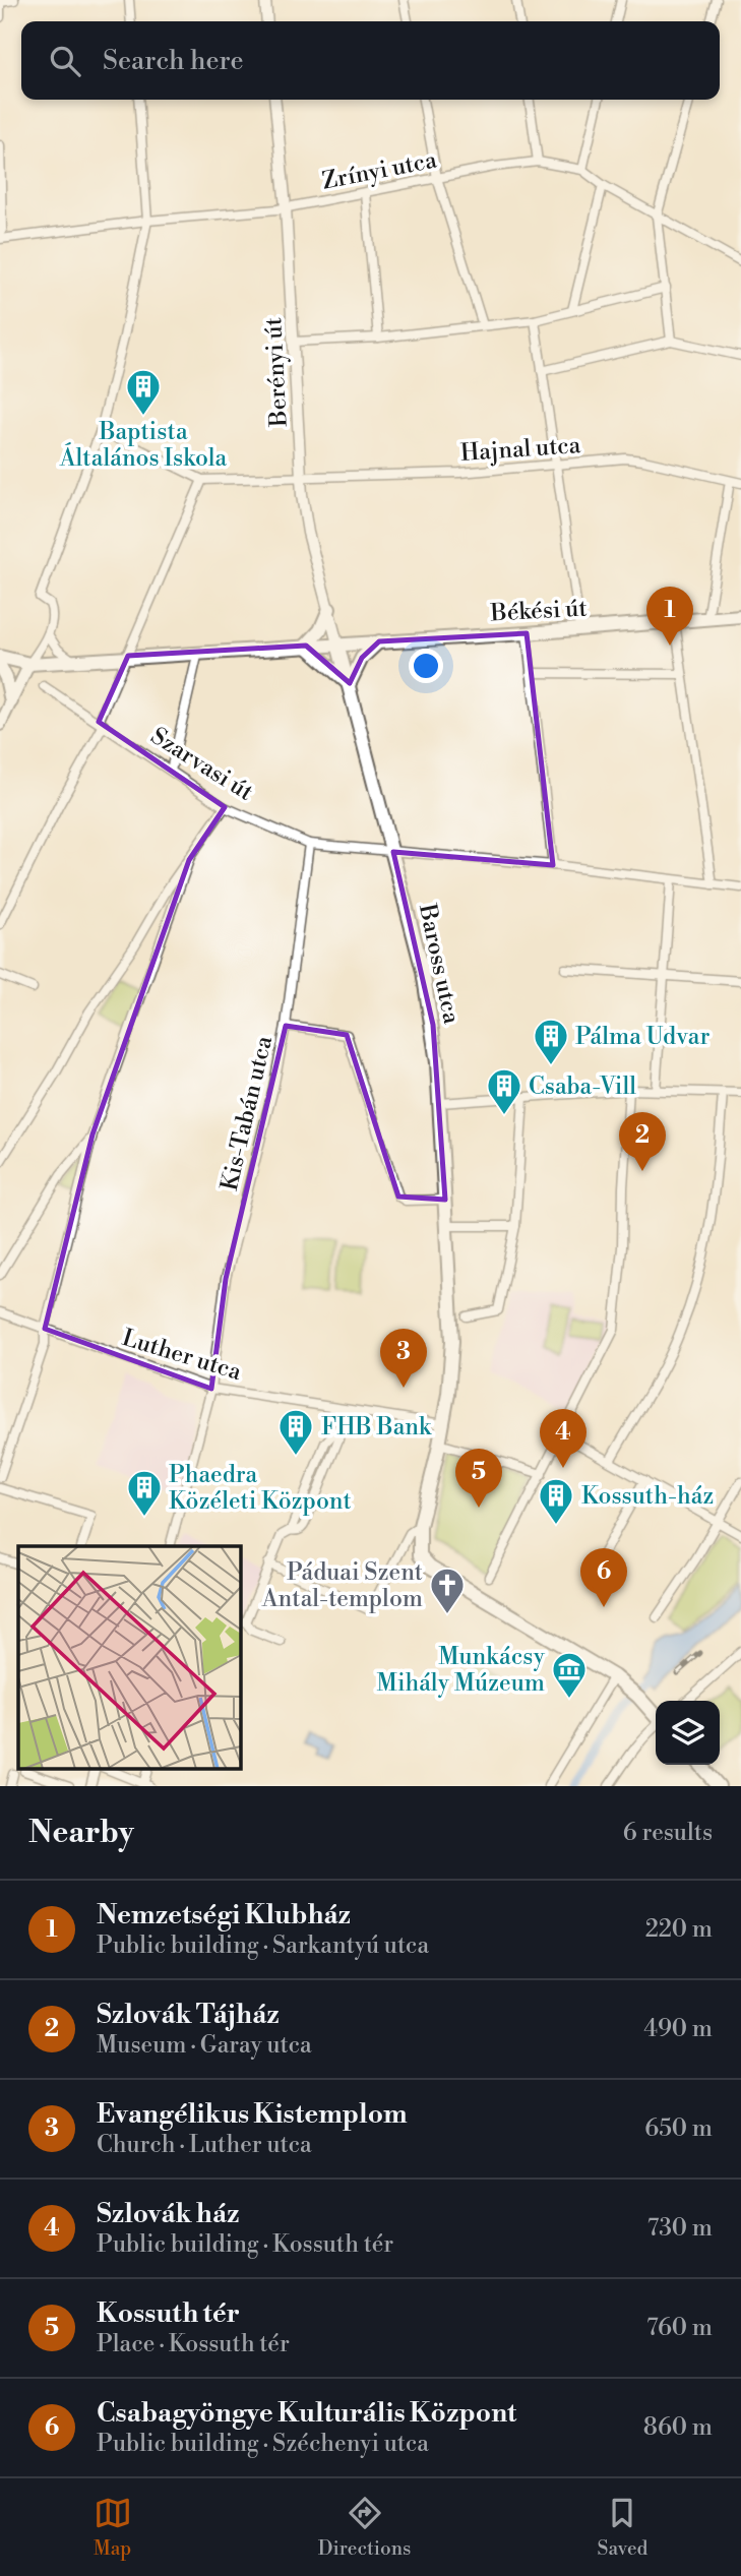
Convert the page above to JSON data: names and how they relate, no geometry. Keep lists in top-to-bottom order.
{
  "streets": {
    "main road": ["Békési út", "Baross utca"],
    "street": [
      "Zrínyi utca",
      "Berényi út",
      "Hajnal utca",
      "Szarvasi út",
      "Kis-Tabán utca",
      "Luther utca"
    ]
  },
  "crossings": [
    ["Zrínyi utca", "Berényi út"],
    ["Berényi út", "Hajnal utca"],
    ["Berényi út", "Békési út"],
    ["Berényi út", "Baross utca"],
    ["Békési út", "Baross utca"],
    ["Szarvasi út", "Baross utca"],
    ["Szarvasi út", "Kis-Tabán utca"],
    ["Baross utca", "Luther utca"],
    ["Kis-Tabán utca", "Luther utca"]
  ],
  "places": {
    "building": [
      "Baptista Általános Iskola",
      "Pálma Udvar",
      "Csaba-Vill",
      "FHB Bank",
      "Phaedra Közéleti Központ",
      "Kossuth-ház"
    ],
    "church": ["Páduai Szent Antal-templom"],
    "museum": ["Munkácsy Mihály Múzeum"]
  },
  "page": {
    "search": "Search here",
    "pins": [
      "1",
      "2",
      "3",
      "4",
      "5",
      "6"
    ],
    "heading": ["Nearby", "6 results"],
    "list": [
      {
        "mark": "1",
        "name": "Nemzetségi Klubház",
        "note": "Public building · Sarkantyú utca",
        "value": "220 m"
      },
      {
        "mark": "2",
        "name": "Szlovák Tájház",
        "note": "Museum · Garay utca",
        "value": "490 m"
      },
      {
        "mark": "3",
        "name": "Evangélikus Kistemplom",
        "note": "Church · Luther utca",
        "value": "650 m"
      },
      {
        "mark": "4",
        "name": "Szlovák ház",
        "note": "Public building · Kossuth tér",
        "value": "730 m"
      },
      {
        "mark": "5",
        "name": "Kossuth tér",
        "note": "Place · Kossuth tér",
        "value": "760 m"
      },
      {
        "mark": "6",
        "name": "Csabagyöngye Kulturális Központ",
        "note": "Public building · Széchenyi utca",
        "value": "860 m"
      }
    ],
    "nav": ["Map", "Directions", "Saved"]
  }
}
